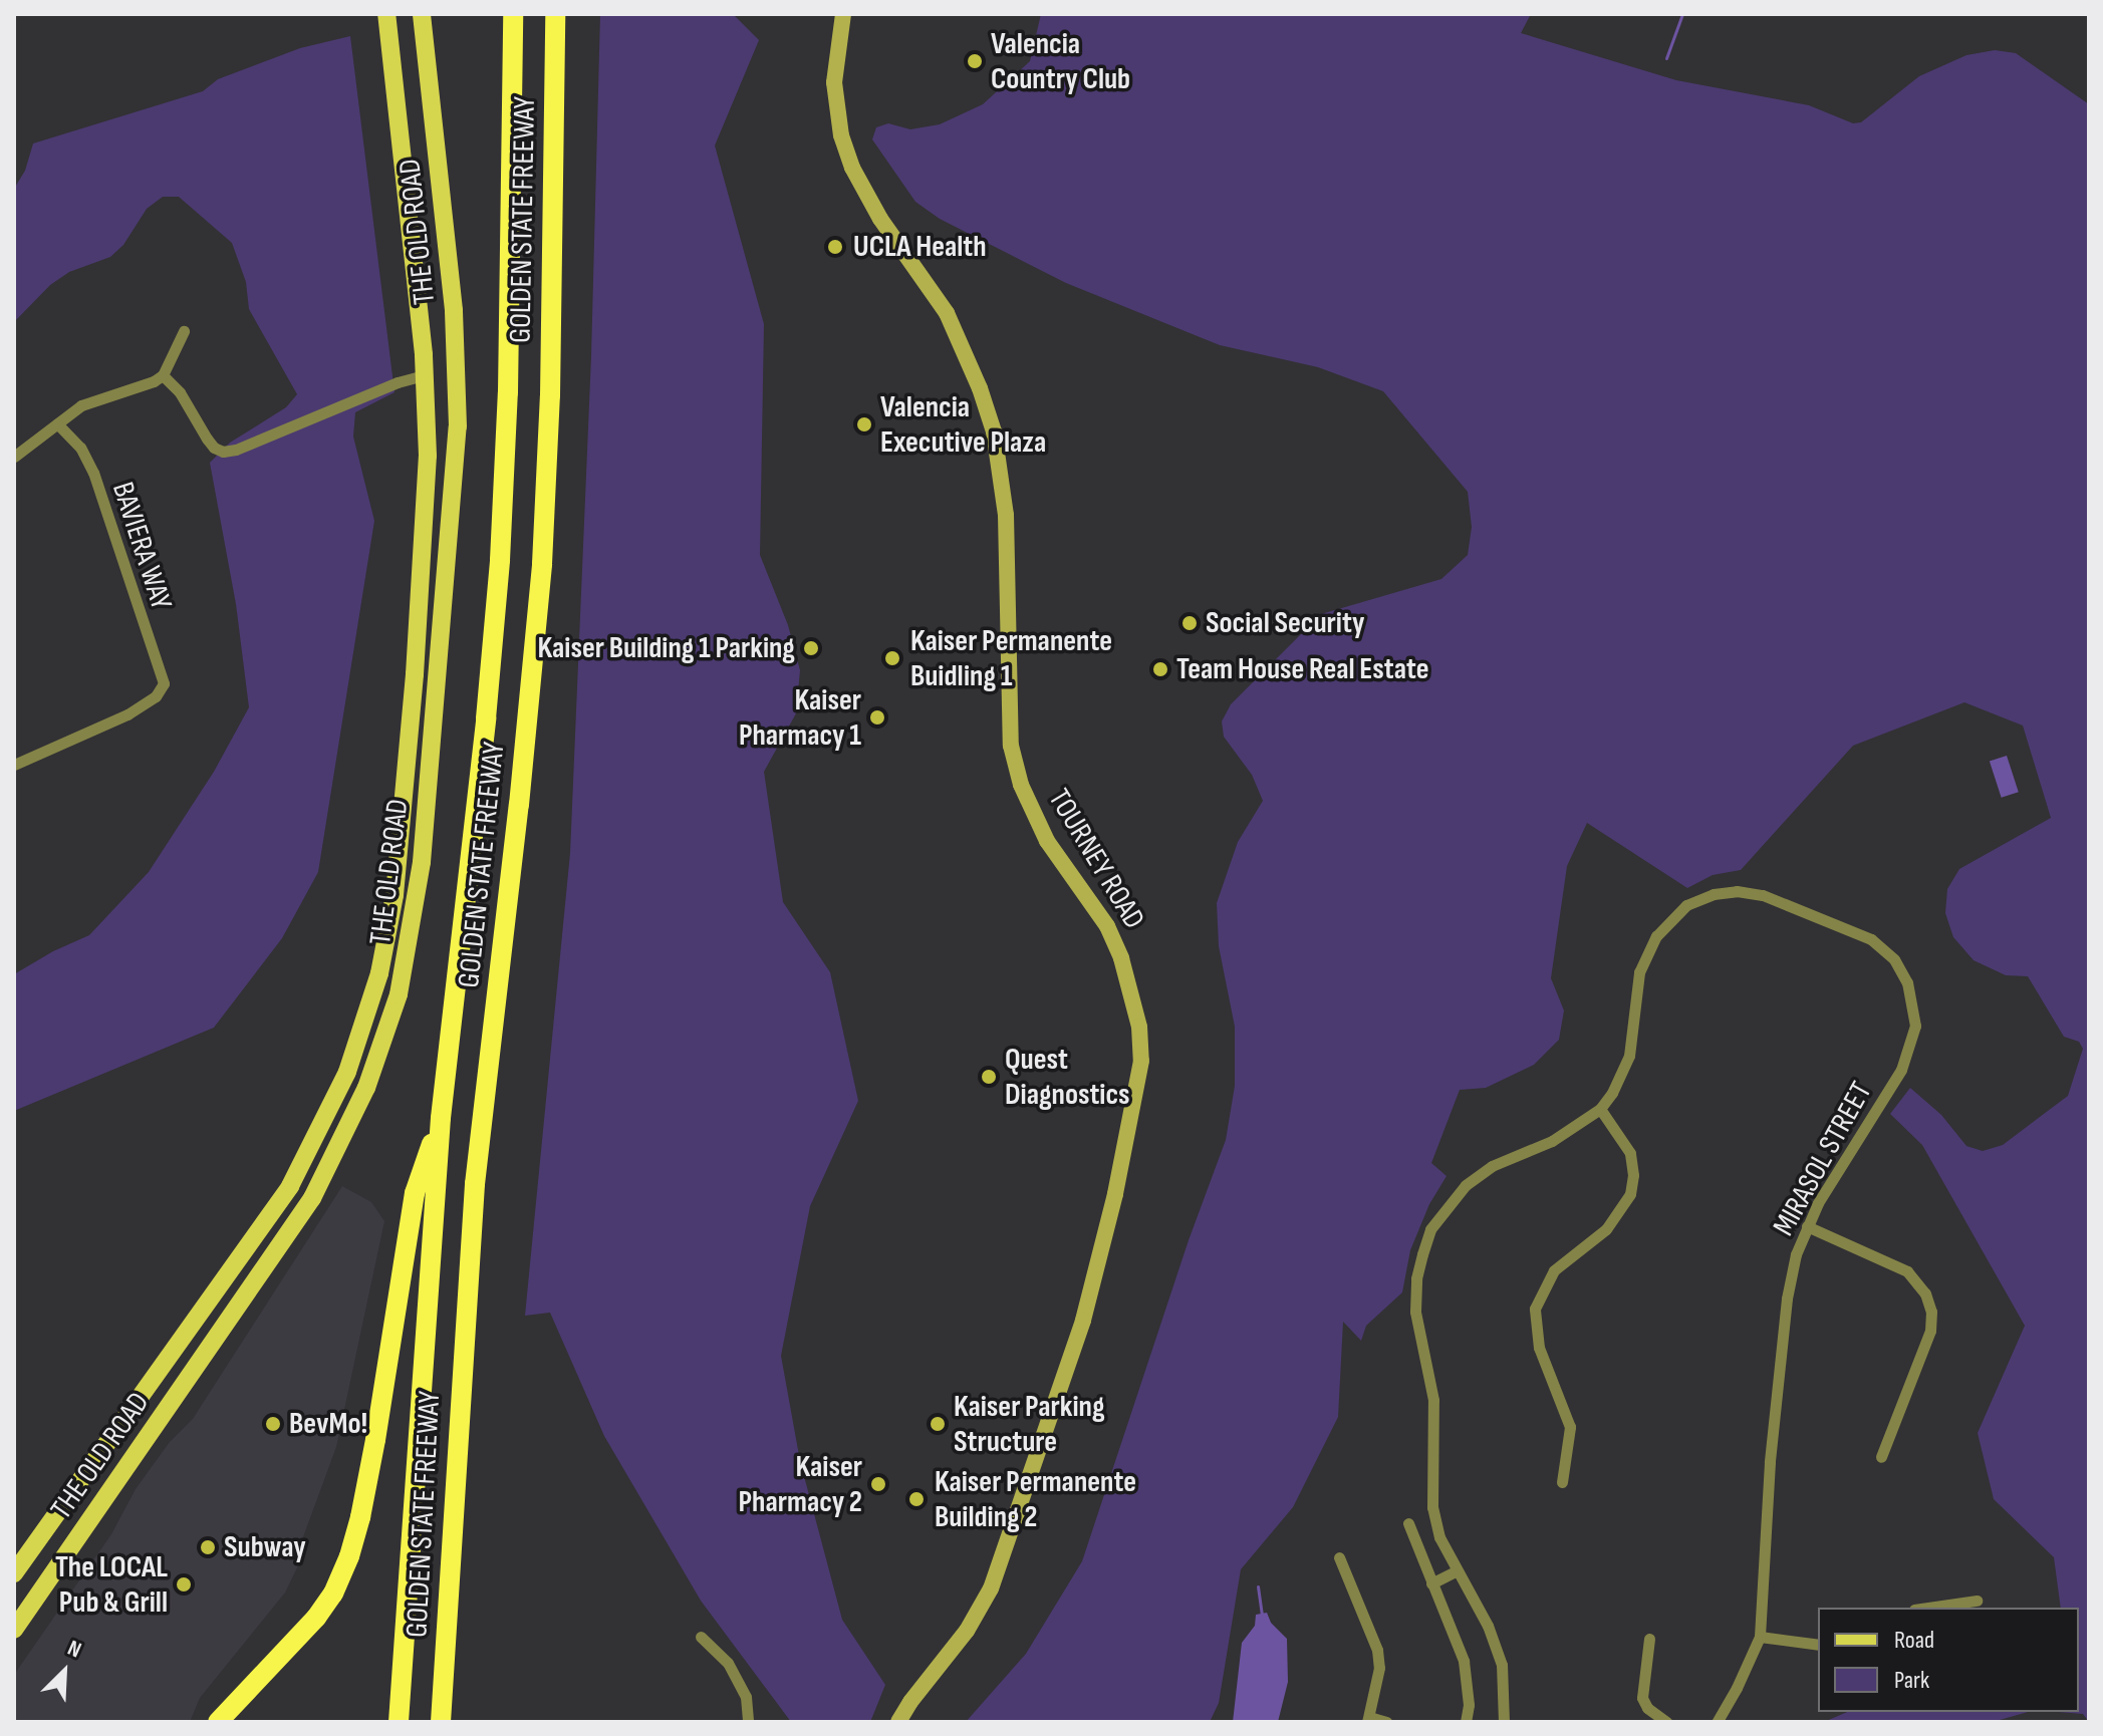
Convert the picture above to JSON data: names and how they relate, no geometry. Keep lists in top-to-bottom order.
{
  "streets": {
    "highway": ["GOLDEN STATE FREEWAY"],
    "main road": ["THE OLD ROAD"],
    "street": ["BAVIERA WAY", "TOURNEY ROAD", "MIRASOL STREET"]
  },
  "places": [
    "Valencia Country Club",
    "UCLA Health",
    "Valencia Executive Plaza",
    "Social Security",
    "Kaiser Building 1 Parking",
    "Kaiser Permanente Buidling 1",
    "Team House Real Estate",
    "Kaiser Pharmacy 1",
    "Quest Diagnostics",
    "BevMo!",
    "Kaiser Parking Structure",
    "Kaiser Pharmacy 2",
    "Kaiser Permanente Building 2",
    "Subway",
    "The LOCAL Pub & Grill"
  ],
  "legend": ["Road", "Park"],
  "north": "top right"
}
